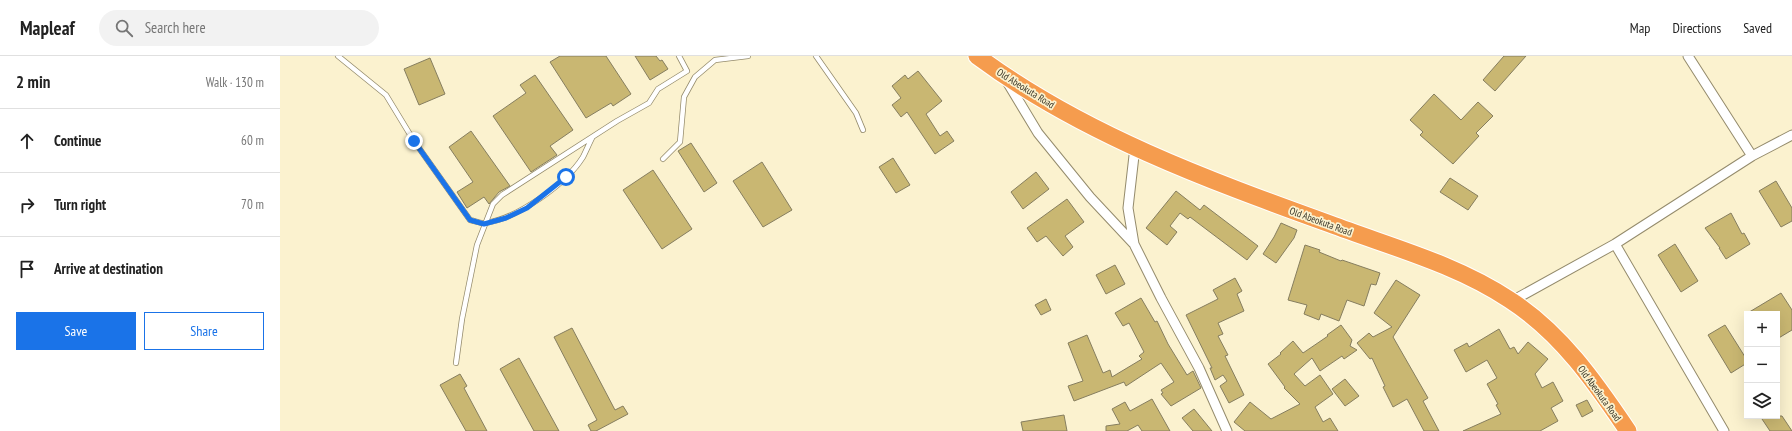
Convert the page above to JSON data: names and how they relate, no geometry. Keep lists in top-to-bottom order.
{
  "streets": {
    "highway": ["Old Abeokuta Road"]
  },
  "page": {
    "header": "Mapleaf",
    "search": "Search here",
    "nav": ["Map", "Directions", "Saved"],
    "heading": ["2 min", "Walk · 130 m"],
    "list": [
      ["Continue", "60 m"],
      ["Turn right", "70 m"],
      "Arrive at destination"
    ],
    "buttons": ["Save", "Share"],
    "map_buttons": ["+", "−"]
  }
}
